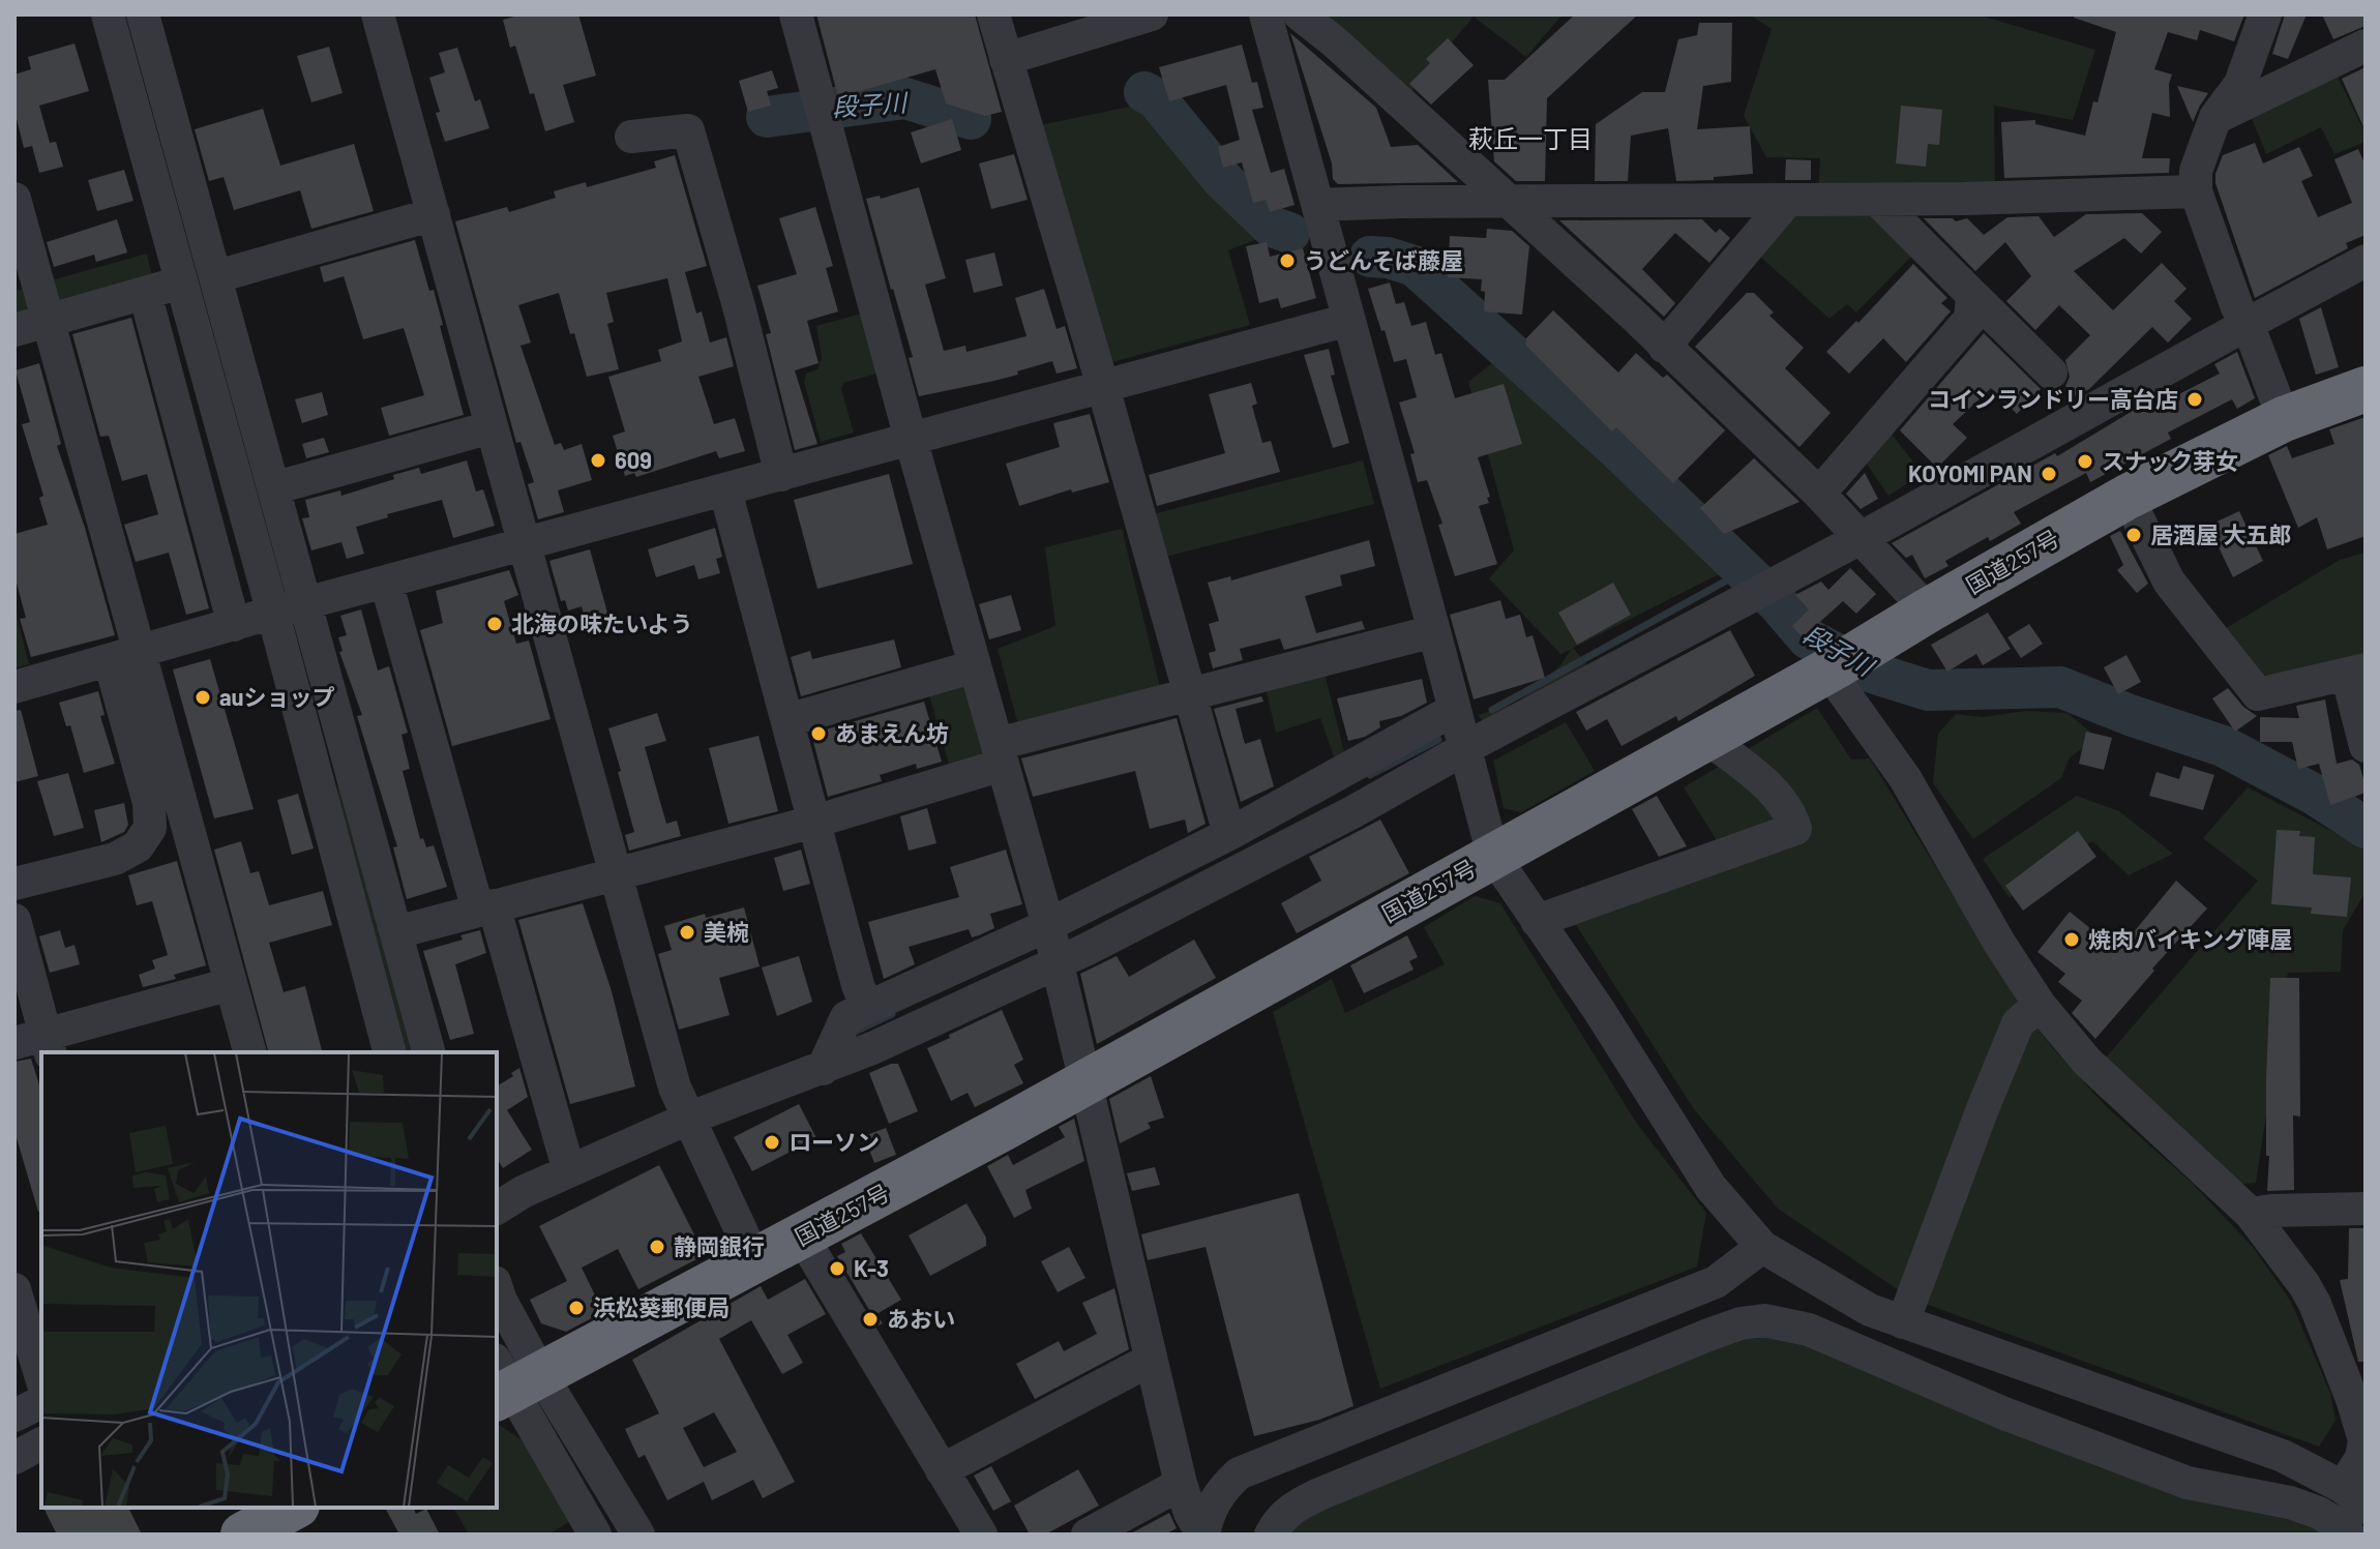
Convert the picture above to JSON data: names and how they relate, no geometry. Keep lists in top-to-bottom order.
{
  "streets": {
    "highway": ["国道257号"]
  },
  "districts": ["萩丘一丁目"],
  "water": ["段子川"],
  "places": [
    "うどんそば藤屋",
    "コインランドリー高台店",
    "609",
    "スナック芽女",
    "KOYOMI PAN",
    "居酒屋 大五郎",
    "北海の味たいよう",
    "auショップ",
    "あまえん坊",
    "美椀",
    "焼肉バイキング陣屋",
    "ローソン",
    "静岡銀行",
    "K-3",
    "浜松葵郵便局",
    "あおい"
  ]
}
